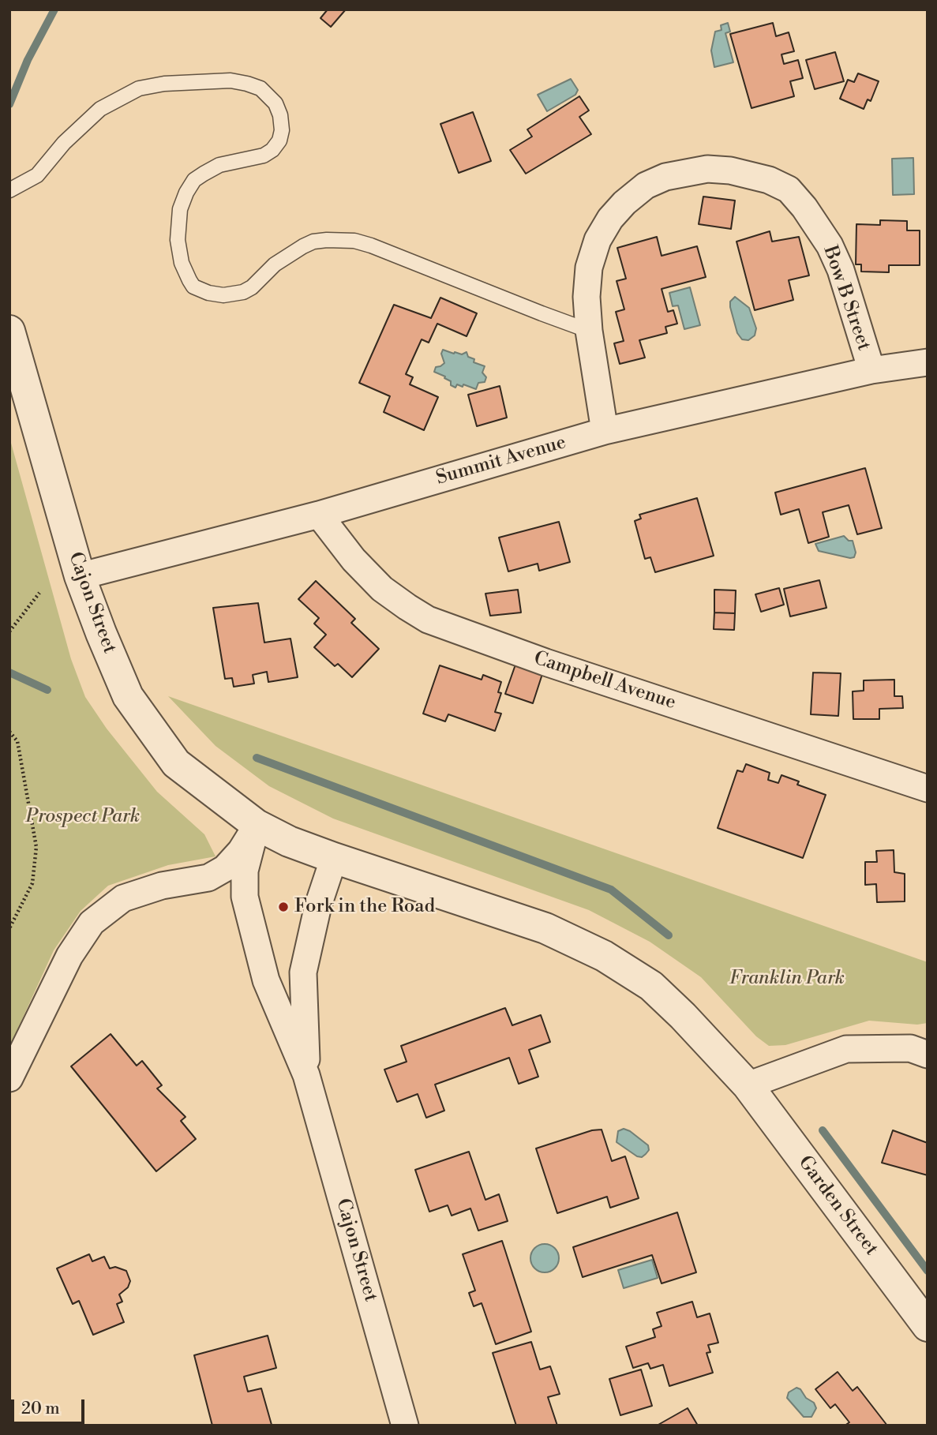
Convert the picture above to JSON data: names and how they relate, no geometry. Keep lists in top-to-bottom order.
{
  "streets": {
    "street": [
      "Bow B Street",
      "Summit Avenue",
      "Cajon Street",
      "Campbell Avenue",
      "Garden Street"
    ]
  },
  "crossings": [
    ["Bow B Street", "Summit Avenue"],
    ["Summit Avenue", "Cajon Street"],
    ["Summit Avenue", "Campbell Avenue"],
    ["Cajon Street", "Garden Street"]
  ],
  "parks": ["Prospect Park", "Franklin Park"],
  "places": ["Fork in the Road"],
  "scale_bar": "20 m"
}
